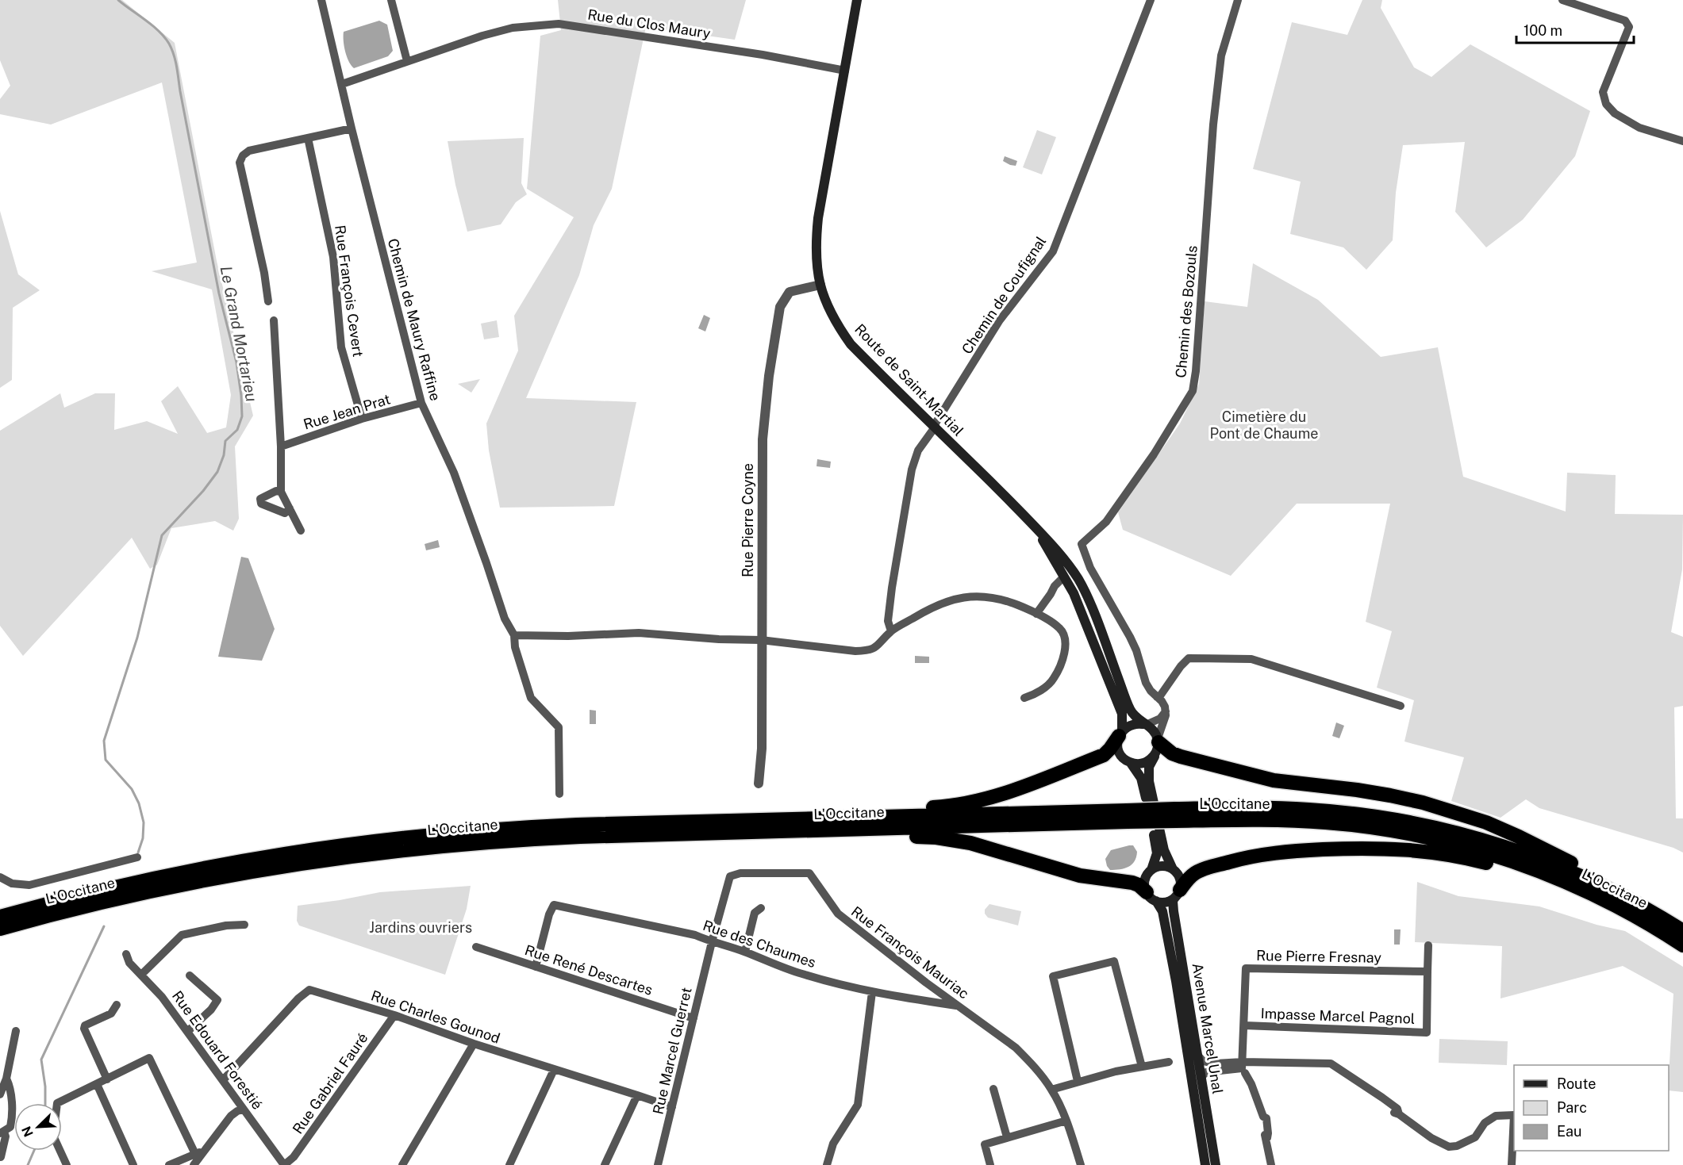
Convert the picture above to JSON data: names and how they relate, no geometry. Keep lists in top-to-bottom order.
{
  "streets": {
    "highway": ["L'Occitane"],
    "main road": ["Route de Saint-Martial", "Avenue Marcel Unal"],
    "street": [
      "Rue du Clos Maury",
      "Rue François Cevert",
      "Chemin de Coufignal",
      "Chemin des Bozouls",
      "Chemin de Maury Raffine",
      "Rue Jean Prat",
      "Rue Pierre Coyne",
      "Rue des Chaumes",
      "Rue François Mauriac",
      "Rue Pierre Fresnay",
      "Rue René Descartes",
      "Impasse Marcel Pagnol",
      "Rue Charles Gounod",
      "Rue Edouard Forestié",
      "Rue Marcel Guerret",
      "Rue Gabriel Fauré"
    ]
  },
  "crossings": [
    ["Rue du Clos Maury", "Chemin de Maury Raffine"],
    ["Rue du Clos Maury", "Route de Saint-Martial"],
    ["Rue François Cevert", "Rue Jean Prat"],
    ["Chemin de Coufignal", "Route de Saint-Martial"],
    ["Chemin de Maury Raffine", "Rue Jean Prat"],
    ["Route de Saint-Martial", "Rue Pierre Coyne"],
    ["Rue des Chaumes", "Rue François Mauriac"],
    ["Rue des Chaumes", "Rue René Descartes"],
    ["Rue des Chaumes", "Rue Marcel Guerret"],
    ["Rue François Mauriac", "Rue Marcel Guerret"],
    ["Rue Pierre Fresnay", "Impasse Marcel Pagnol"],
    ["Rue René Descartes", "Rue Marcel Guerret"],
    ["Rue Charles Gounod", "Rue Edouard Forestié"],
    ["Rue Charles Gounod", "Rue Marcel Guerret"],
    ["Rue Charles Gounod", "Rue Gabriel Fauré"],
    ["Rue Edouard Forestié", "Rue Gabriel Fauré"]
  ],
  "water": ["Le Grand Mortarieu"],
  "parks": ["Cimetière du Pont de Chaume", "Jardins ouvriers"],
  "legend": ["Route", "Parc", "Eau"],
  "scale_bar": "100 m",
  "north": "bottom left"
}
